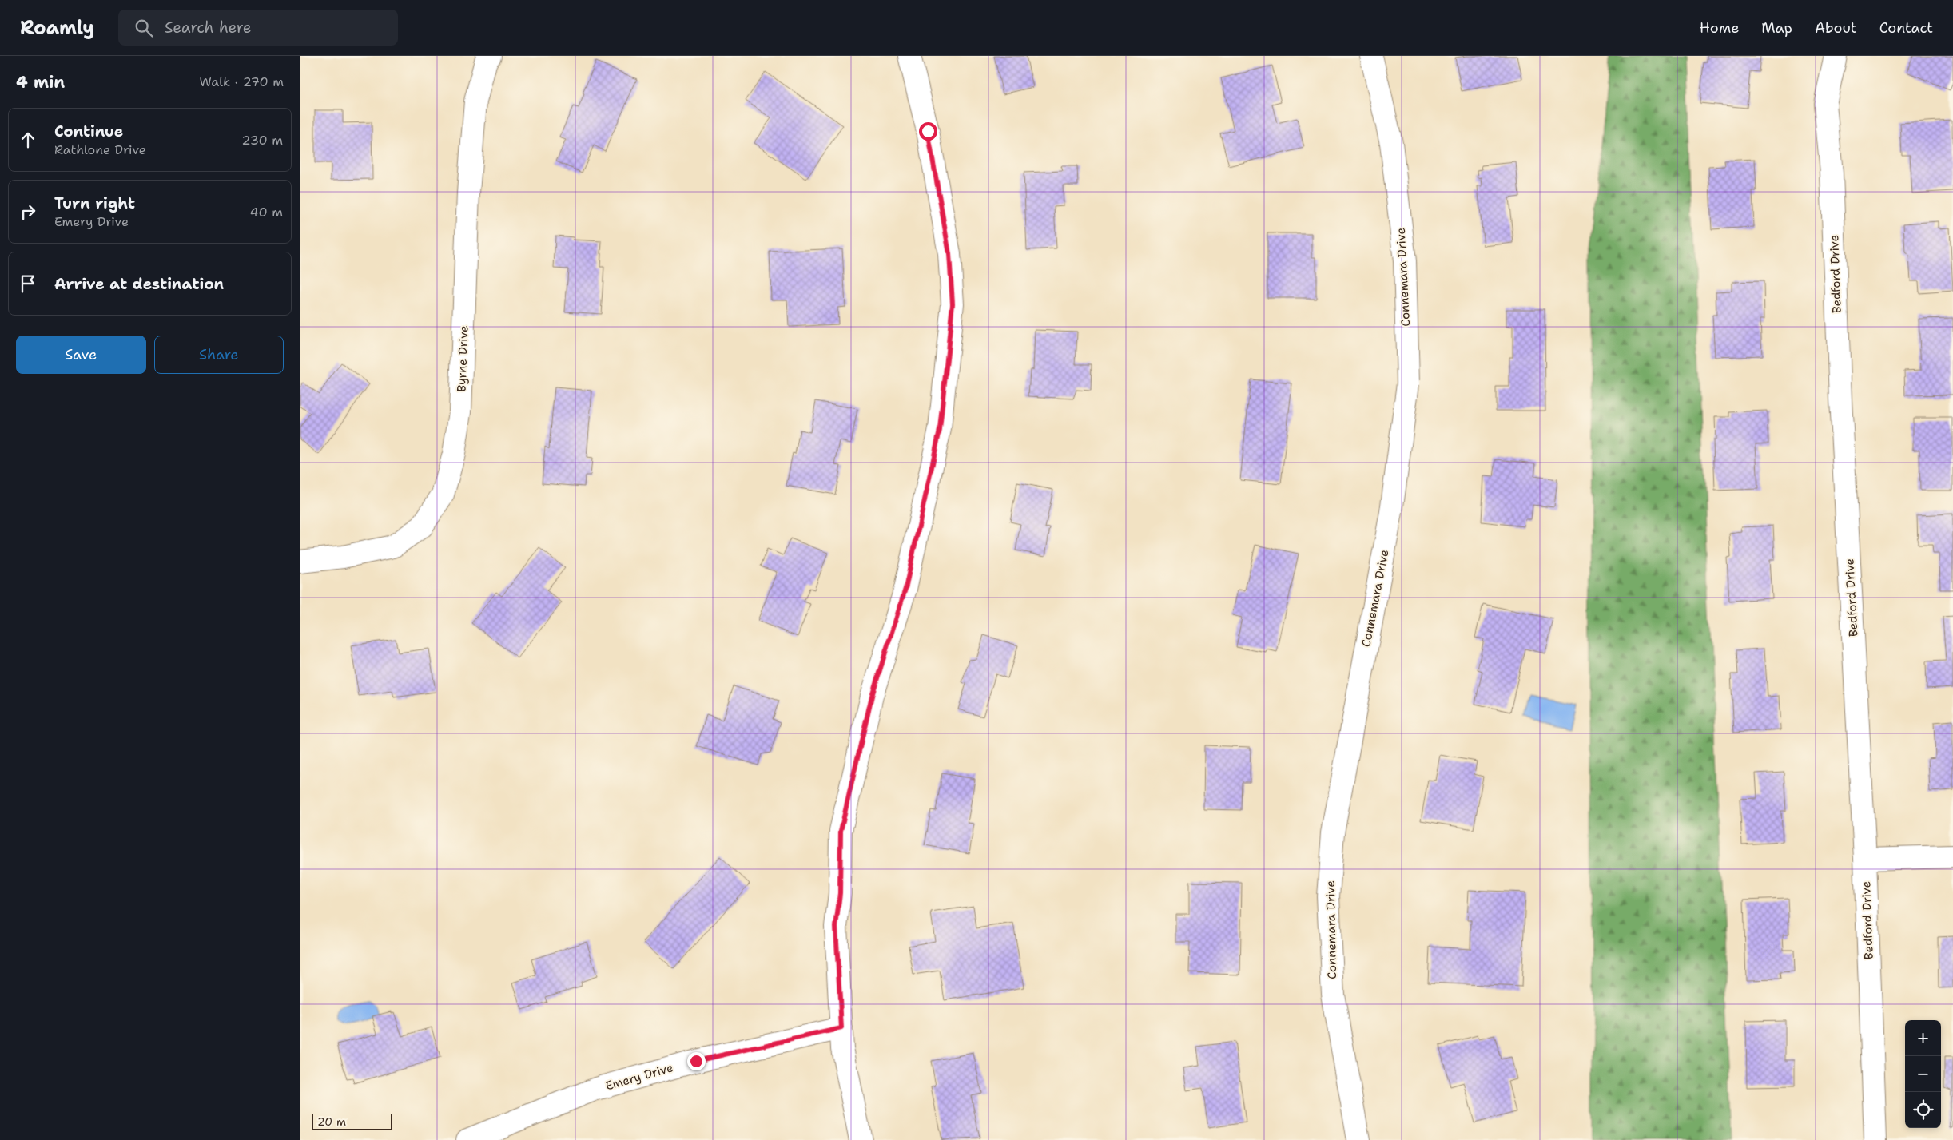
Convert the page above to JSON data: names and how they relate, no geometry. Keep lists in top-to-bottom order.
{
  "streets": {
    "street": [
      "Bedford Drive",
      "Connemara Drive",
      "Byrne Drive",
      "Emery Drive"
    ]
  },
  "scale_bar": "20 m",
  "page": {
    "header": "Roamly",
    "search": "Search here",
    "nav": [
      "Home",
      "Map",
      "About",
      "Contact"
    ],
    "heading": ["4 min", "Walk · 270 m"],
    "list": [
      ["Continue", "Rathlone Drive", "230 m"],
      ["Turn right", "Emery Drive", "40 m"],
      "Arrive at destination"
    ],
    "buttons": ["Save", "Share"],
    "map_buttons": ["+", "−"],
    "scale": "20 m"
  }
}
